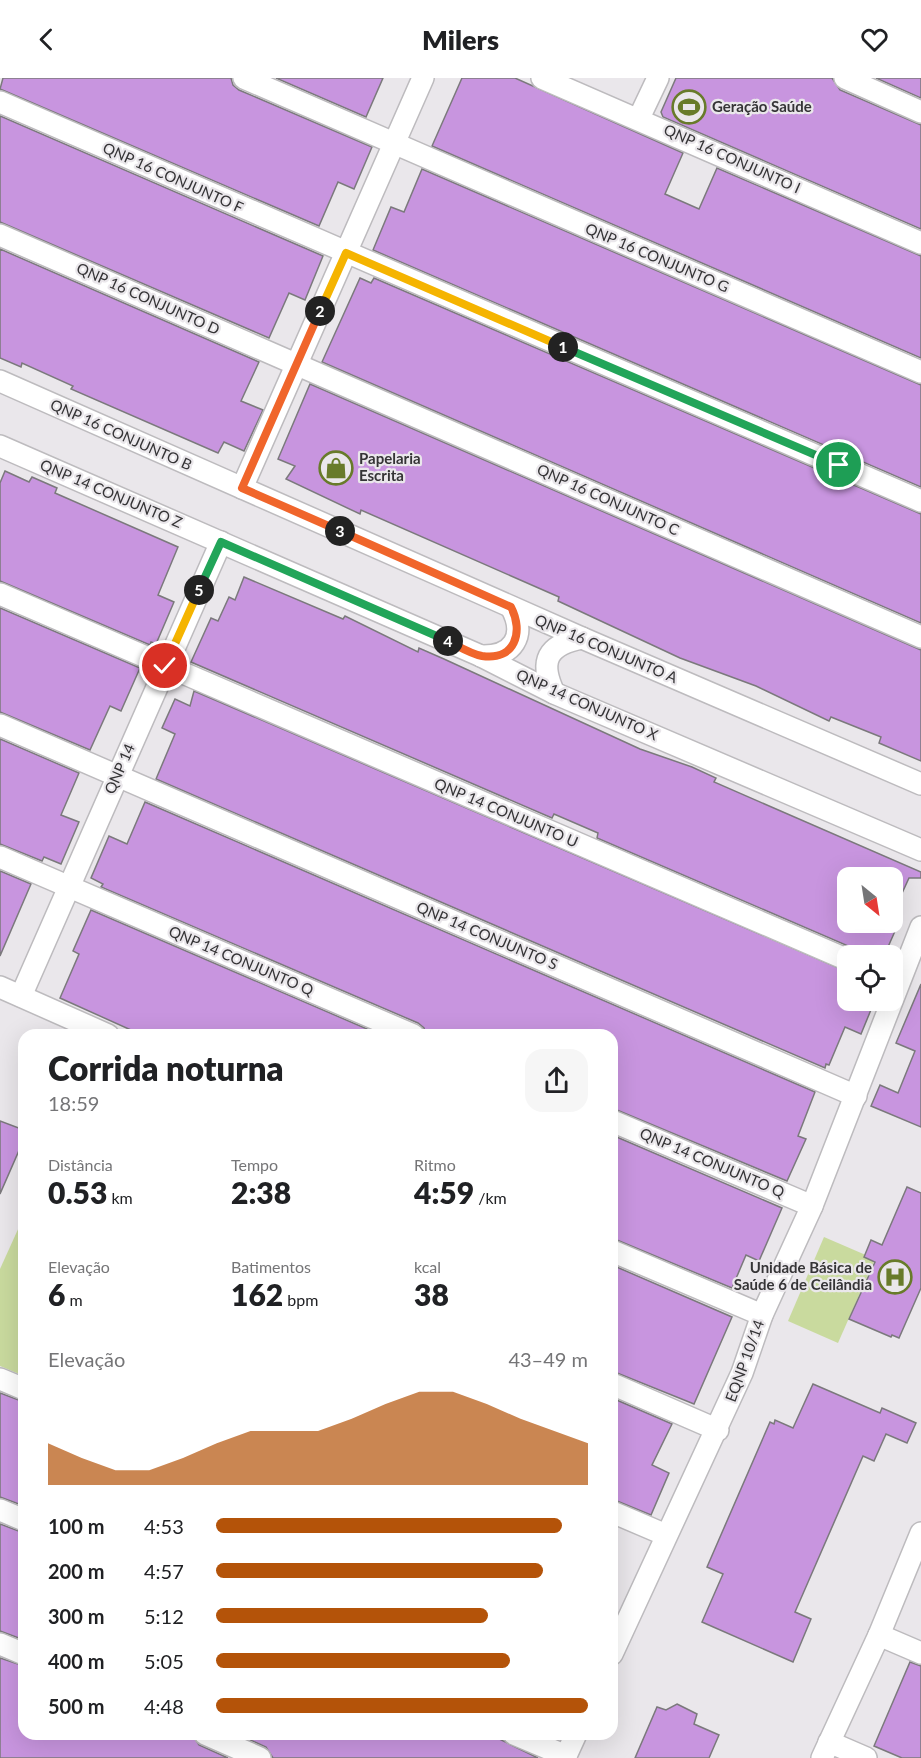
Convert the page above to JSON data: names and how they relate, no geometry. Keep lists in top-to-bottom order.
{
  "streets": {
    "street": [
      "QNP 16 CONJUNTO I",
      "QNP 16 CONJUNTO F",
      "QNP 16 CONJUNTO G",
      "QNP 16 CONJUNTO D",
      "QNP 16 CONJUNTO B",
      "QNP 14 CONJUNTO Z",
      "QNP 16 CONJUNTO C",
      "QNP 16 CONJUNTO A",
      "QNP 14 CONJUNTO X",
      "QNP 14",
      "QNP 14 CONJUNTO U",
      "QNP 14 CONJUNTO S",
      "QNP 14 CONJUNTO Q",
      "EQNP 10/14"
    ]
  },
  "crossings": [
    ["QNP 16 CONJUNTO D", "QNP 16 CONJUNTO C"],
    ["QNP 16 CONJUNTO B", "QNP 16 CONJUNTO A"],
    ["QNP 14 CONJUNTO Z", "QNP 14 CONJUNTO X"],
    ["QNP 14 CONJUNTO Z", "QNP 14"],
    ["QNP 14 CONJUNTO X", "QNP 14"],
    ["QNP 14", "QNP 14 CONJUNTO U"],
    ["QNP 14", "QNP 14 CONJUNTO S"],
    ["QNP 14", "QNP 14 CONJUNTO Q"],
    ["QNP 14 CONJUNTO S", "EQNP 10/14"],
    ["QNP 14 CONJUNTO Q", "EQNP 10/14"]
  ],
  "places": {
    "sports": ["Geração Saúde"],
    "shop": ["Papelaria Escrita"],
    "hospital": ["Unidade Básica de Saúde 6 de Ceilândia"]
  },
  "north": "bottom right",
  "page": {
    "header": "Milers",
    "pins": [
      "2",
      "1",
      "3",
      "5",
      "4"
    ],
    "heading": ["Corrida noturna", "18:59"],
    "stats": [
      ["Distância", "0.53 km"],
      ["Tempo", "2:38"],
      ["Ritmo", "4:59 /km"],
      ["Elevação", "6 m"],
      ["Batimentos", "162 bpm"],
      ["kcal", "38"]
    ],
    "chart": ["Elevação", "43–49 m"],
    "list": [
      {
        "name": "100 m",
        "note": "4:53"
      },
      {
        "name": "200 m",
        "note": "4:57"
      },
      {
        "name": "300 m",
        "note": "5:12"
      },
      {
        "name": "400 m",
        "note": "5:05"
      },
      {
        "name": "500 m",
        "note": "4:48"
      }
    ]
  }
}
